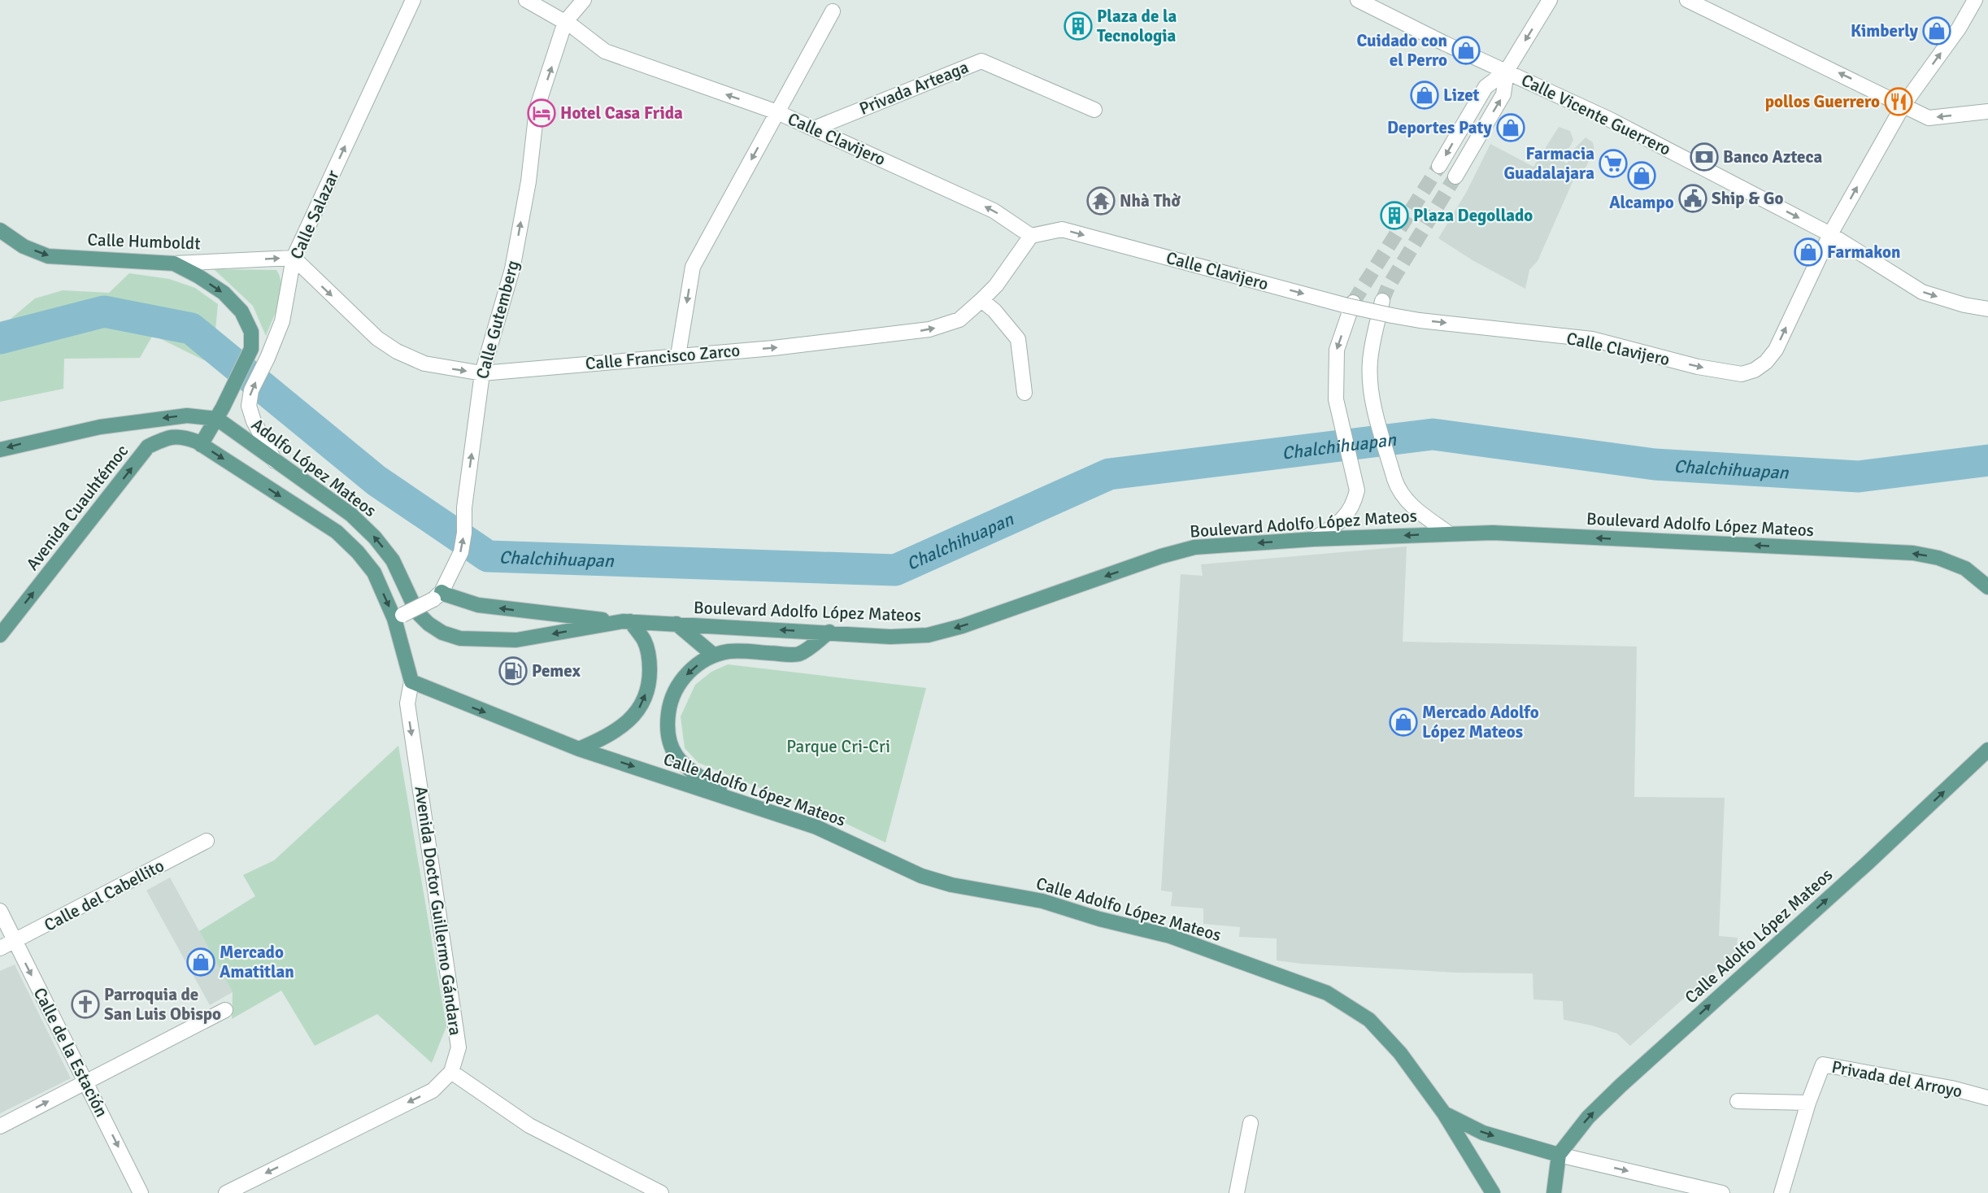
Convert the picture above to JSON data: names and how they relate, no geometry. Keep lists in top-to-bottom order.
{
  "streets": {
    "main road": [
      "Calle Humboldt",
      "Adolfo López Mateos",
      "Avenida Cuauhtémoc",
      "Boulevard Adolfo López Mateos",
      "Calle Adolfo López Mateos"
    ],
    "street": [
      "Privada Arteaga",
      "Calle Vicente Guerrero",
      "Calle Clavijero",
      "Calle Salazar",
      "Calle Gutemberg",
      "Calle Francisco Zarco",
      "Calle del Cabellito",
      "Avenida Doctor Guillermo Gándara",
      "Calle de la Estación",
      "Privada del Arroyo"
    ]
  },
  "crossings": [
    ["Privada Arteaga", "Calle Clavijero"],
    ["Calle Vicente Guerrero", "Calle Clavijero"],
    ["Calle Clavijero", "Calle Gutemberg"],
    ["Calle Clavijero", "Calle Francisco Zarco"],
    ["Calle Salazar", "Calle Humboldt"],
    ["Calle Salazar", "Calle Francisco Zarco"],
    ["Calle Salazar", "Adolfo López Mateos"],
    ["Calle Humboldt", "Calle Francisco Zarco"],
    ["Calle Gutemberg", "Calle Francisco Zarco"],
    ["Adolfo López Mateos", "Boulevard Adolfo López Mateos"],
    ["Calle Adolfo López Mateos", "Avenida Doctor Guillermo Gándara"],
    ["Calle del Cabellito", "Calle de la Estación"]
  ],
  "one_way": [
    "Calle Vicente Guerrero",
    "Calle Salazar",
    "Calle Humboldt",
    "Calle Gutemberg",
    "Calle Francisco Zarco",
    "Avenida Cuauhtémoc",
    "Boulevard Adolfo López Mateos",
    "Calle Adolfo López Mateos",
    "Avenida Doctor Guillermo Gándara",
    "Calle de la Estación"
  ],
  "water": ["Chalchihuapan"],
  "parks": ["Parque Cri-Cri"],
  "places": {
    "building": ["Plaza de la Tecnologia", "Plaza Degollado"],
    "shop": [
      "Kimberly",
      "Cuidado con el Perro",
      "Lizet",
      "Deportes Paty",
      "Alcampo",
      "Farmakon",
      "Mercado Adolfo López Mateos",
      "Mercado Amatitlan"
    ],
    "restaurant": ["pollos Guerrero"],
    "hotel": ["Hotel Casa Frida"],
    "bank": ["Banco Azteca"],
    "supermarket": ["Farmacia Guadalajara"],
    "public building": ["Ship & Go"],
    "temple": ["Nhà Thờ"],
    "fuel station": ["Pemex"],
    "church": ["Parroquia de San Luis Obispo"]
  }
}
